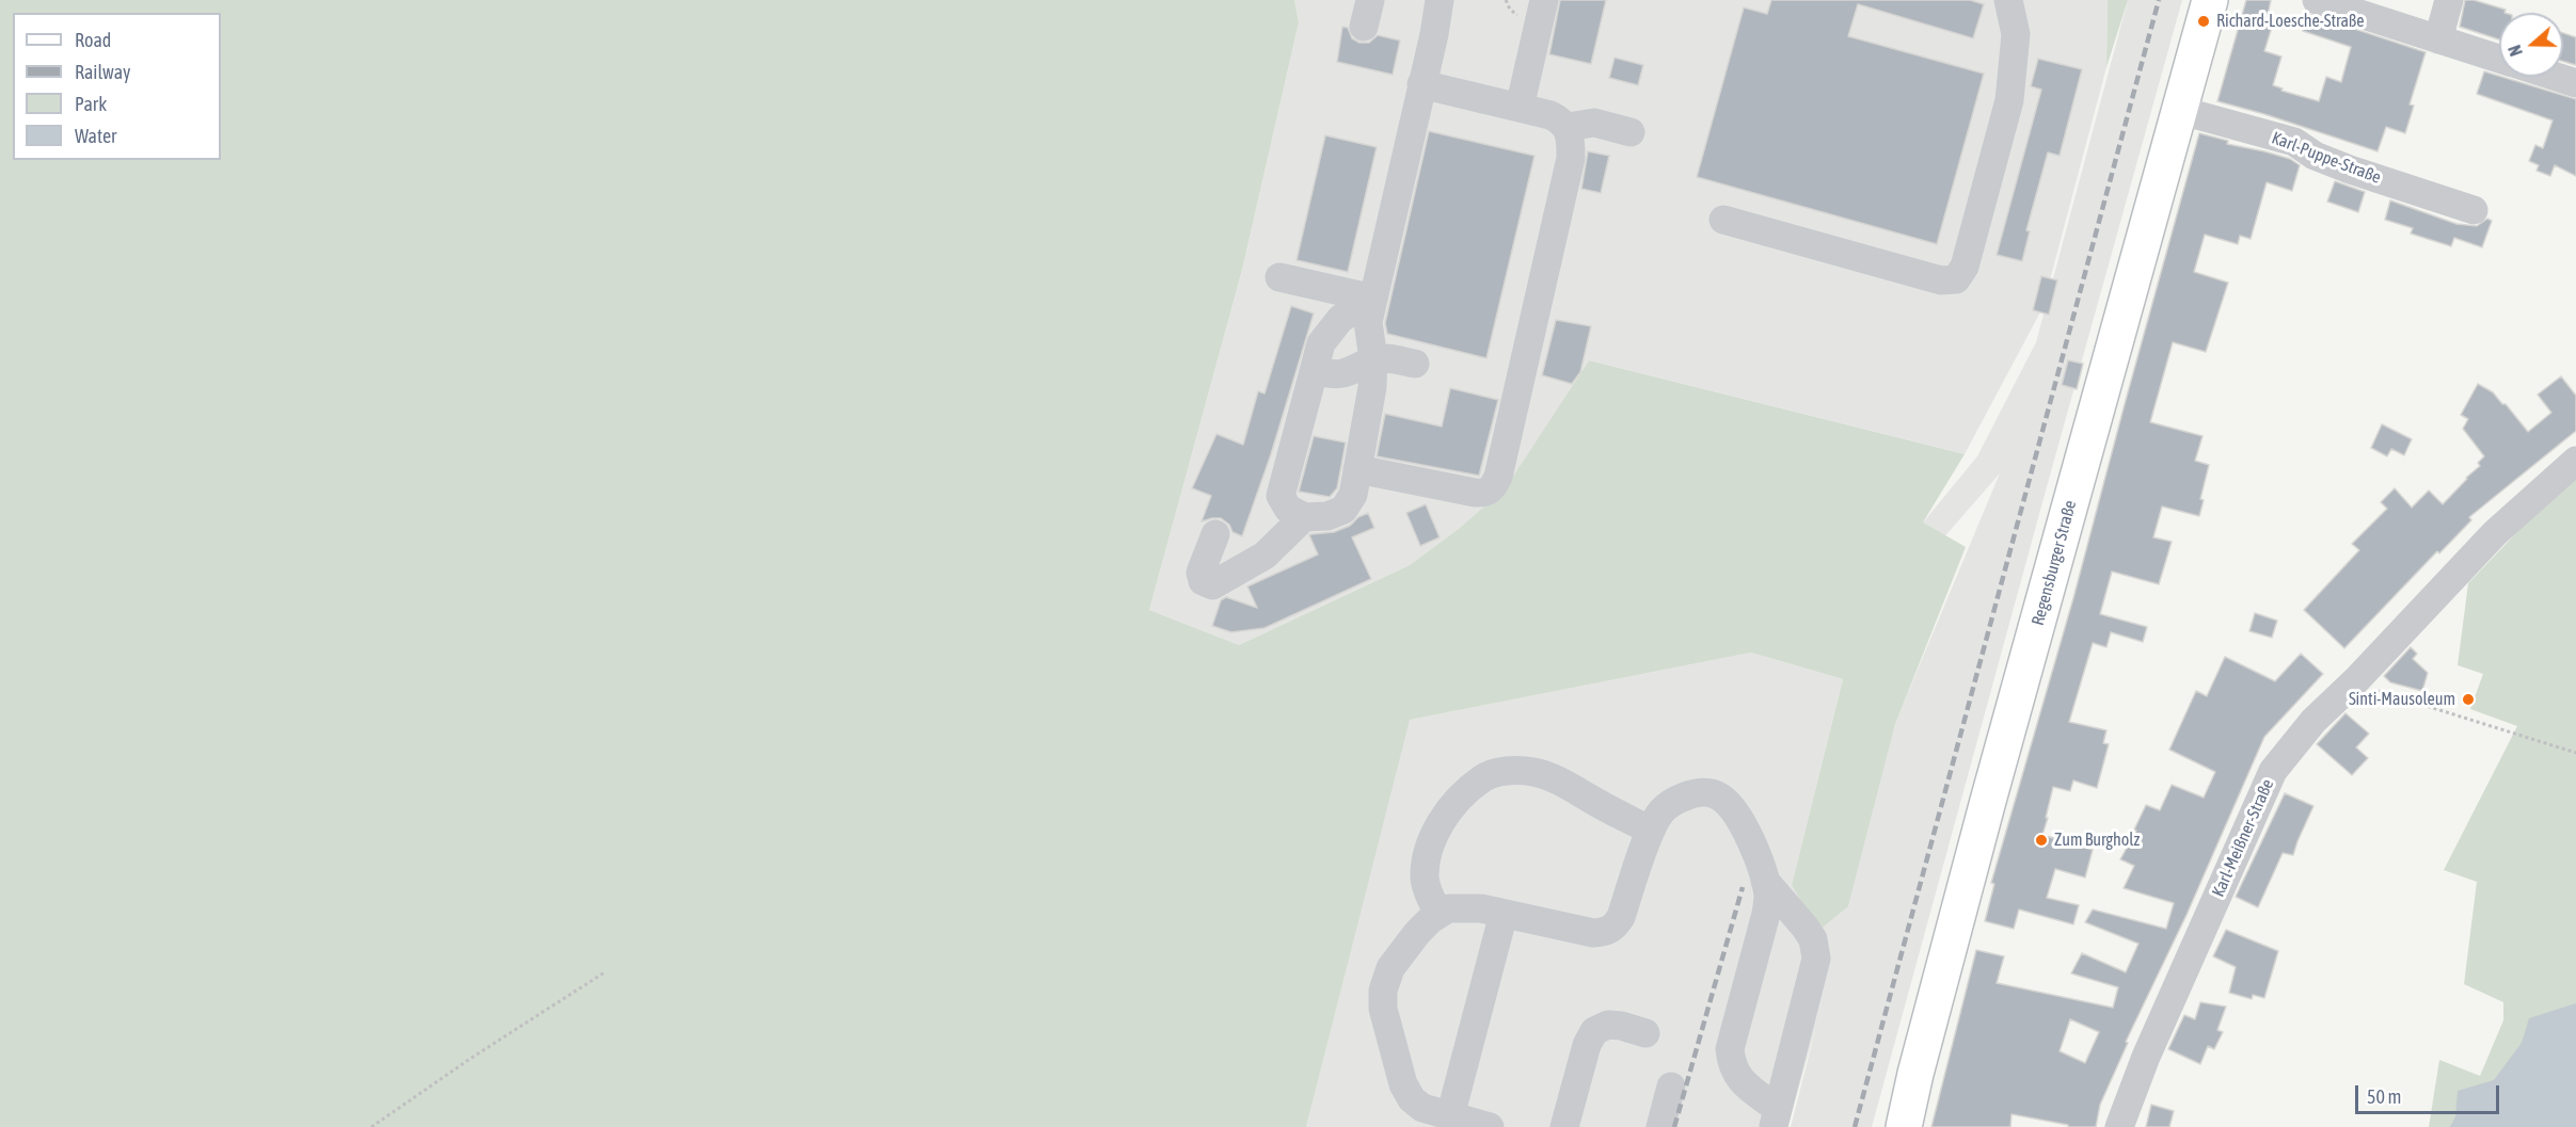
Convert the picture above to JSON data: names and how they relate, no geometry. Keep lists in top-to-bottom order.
{
  "streets": {
    "main road": ["Regensburger Straße"],
    "street": ["Karl-Puppe-Straße", "Karl-Meißner-Straße"]
  },
  "crossings": [
    ["Karl-Puppe-Straße", "Regensburger Straße"]
  ],
  "places": ["Richard-Loesche-Straße", "Sinti-Mausoleum", "Zum Burgholz"],
  "legend": [
    "Road",
    "Railway",
    "Park",
    "Water"
  ],
  "scale_bar": "50 m",
  "north": "left"
}
